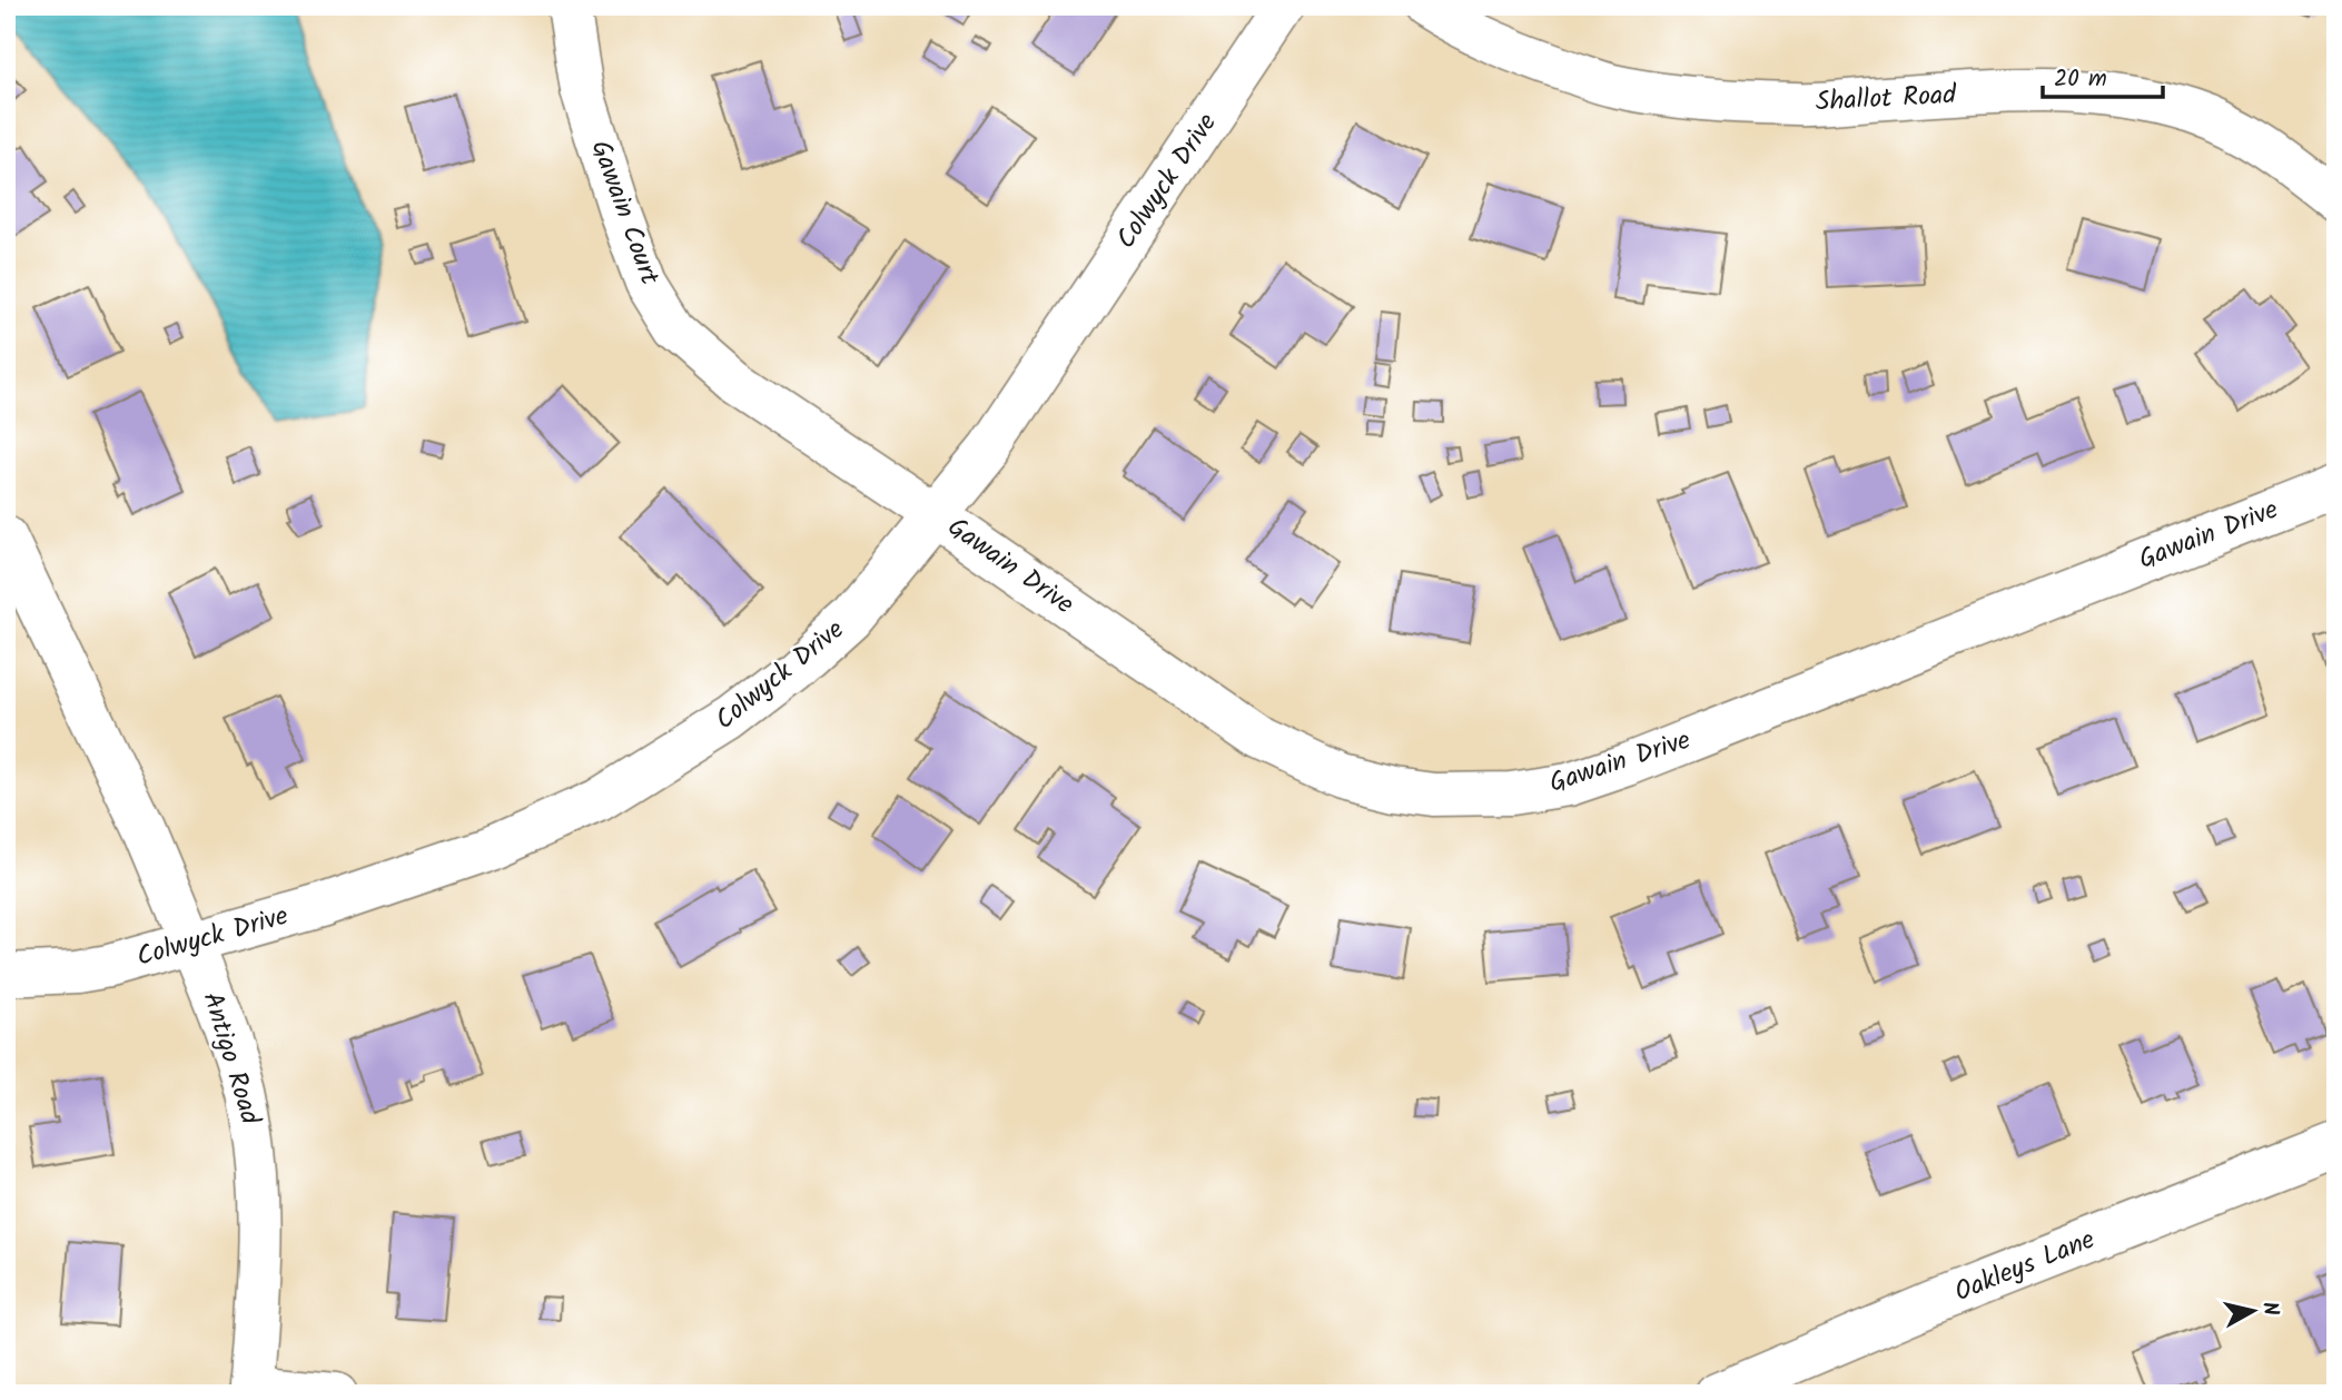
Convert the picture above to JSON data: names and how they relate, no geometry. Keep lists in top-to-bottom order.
{
  "streets": {
    "street": [
      "Shallot Road",
      "Colwyck Drive",
      "Gawain Court",
      "Gawain Drive",
      "Antigo Road",
      "Oakleys Lane"
    ]
  },
  "crossings": [
    ["Colwyck Drive", "Gawain Court"],
    ["Colwyck Drive", "Gawain Drive"],
    ["Colwyck Drive", "Antigo Road"],
    ["Gawain Court", "Gawain Drive"]
  ],
  "scale_bar": "20 m",
  "north": "right"
}
